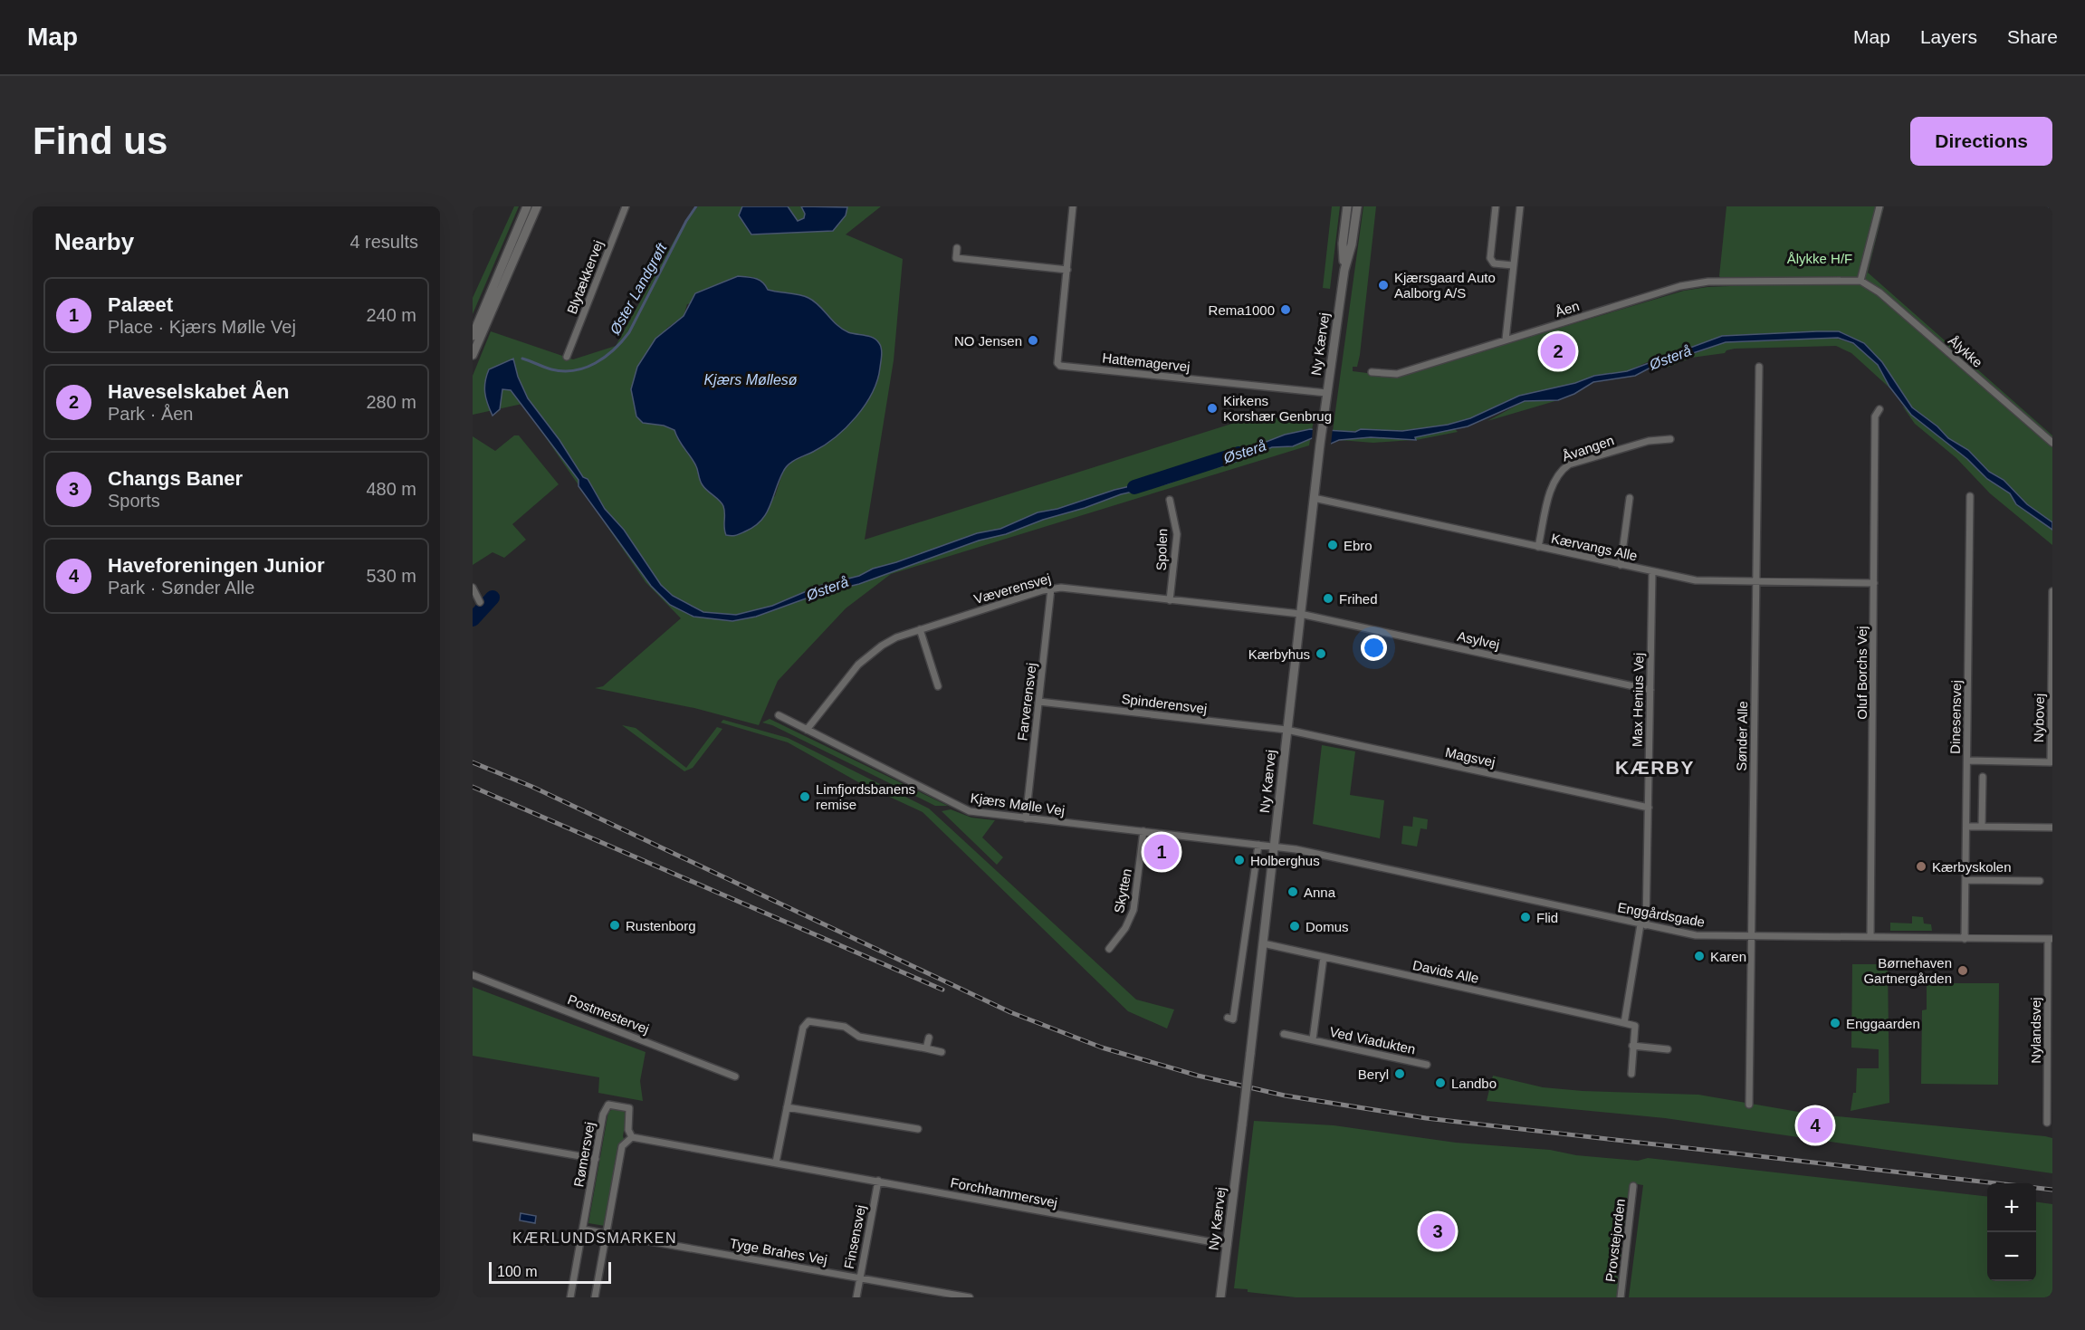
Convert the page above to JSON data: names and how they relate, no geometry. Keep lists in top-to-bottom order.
{
  "streets": {
    "street": [
      "Blytækkervej",
      "Åen",
      "Ny Kærvej",
      "Ålykke",
      "Hattemagervej",
      "Åvangen",
      "Kærvangs Alle",
      "Spolen",
      "Væverensvej",
      "Asylvej",
      "Oluf Borchs Vej",
      "Max Henius Vej",
      "Farverensvej",
      "Spinderensvej",
      "Dinesensvej",
      "Nybovej",
      "Sønder Alle",
      "Magsvej",
      "Kjærs Mølle Vej",
      "Skytten",
      "Enggårdsgade",
      "Davids Alle",
      "Postmestervej",
      "Nylandsvej",
      "Ved Viadukten",
      "Rømersvej",
      "Forchhammersvej",
      "Finsensvej",
      "Provstejorden",
      "Tyge Brahes Vej"
    ]
  },
  "crossings": [
    ["Åen", "Ålykke"],
    ["Ny Kærvej", "Hattemagervej"],
    ["Ny Kærvej", "Kærvangs Alle"],
    ["Ny Kærvej", "Væverensvej"],
    ["Ny Kærvej", "Asylvej"],
    ["Ny Kærvej", "Spinderensvej"],
    ["Ny Kærvej", "Magsvej"],
    ["Ny Kærvej", "Kjærs Mølle Vej"],
    ["Ny Kærvej", "Enggårdsgade"],
    ["Ny Kærvej", "Davids Alle"],
    ["Ny Kærvej", "Forchhammersvej"],
    ["Åvangen", "Kærvangs Alle"],
    ["Kærvangs Alle", "Oluf Borchs Vej"],
    ["Kærvangs Alle", "Max Henius Vej"],
    ["Kærvangs Alle", "Sønder Alle"],
    ["Spolen", "Væverensvej"],
    ["Væverensvej", "Asylvej"],
    ["Væverensvej", "Farverensvej"],
    ["Væverensvej", "Kjærs Mølle Vej"],
    ["Asylvej", "Max Henius Vej"],
    ["Oluf Borchs Vej", "Enggårdsgade"],
    ["Max Henius Vej", "Magsvej"],
    ["Max Henius Vej", "Enggårdsgade"],
    ["Farverensvej", "Spinderensvej"],
    ["Farverensvej", "Kjærs Mølle Vej"],
    ["Spinderensvej", "Magsvej"],
    ["Dinesensvej", "Nybovej"],
    ["Dinesensvej", "Enggårdsgade"],
    ["Sønder Alle", "Enggårdsgade"],
    ["Kjærs Mølle Vej", "Skytten"],
    ["Kjærs Mølle Vej", "Enggårdsgade"],
    ["Enggårdsgade", "Nylandsvej"],
    ["Davids Alle", "Ved Viadukten"],
    ["Rømersvej", "Forchhammersvej"],
    ["Rømersvej", "Tyge Brahes Vej"],
    ["Forchhammersvej", "Finsensvej"],
    ["Finsensvej", "Tyge Brahes Vej"]
  ],
  "districts": ["KÆRBY", "KÆRLUNDSMARKEN"],
  "water": ["Øster Landgrøft", "Østerå", "Kjærs Møllesø"],
  "parks": ["Ålykke H/F"],
  "places": [
    "Kjærsgaard Auto Aalborg A/S",
    "Rema1000",
    "NO Jensen",
    "Kirkens Korshær Genbrug",
    "Ebro",
    "Frihed",
    "Kærbyhus",
    "Limfjordsbanens remise",
    "Holberghus",
    "Kærbyskolen",
    "Anna",
    "Flid",
    "Rustenborg",
    "Domus",
    "Karen",
    "Børnehaven Gartnergården",
    "Enggaarden",
    "Beryl",
    "Landbo"
  ],
  "scale_bar": "100 m",
  "page": {
    "header": "Map",
    "nav": ["Map", "Layers", "Share"],
    "buttons": "Directions",
    "title": "Find us",
    "heading": ["Nearby", "4 results"],
    "list": [
      {
        "mark": "1",
        "name": "Palæet",
        "note": "Place · Kjærs Mølle Vej",
        "value": "240 m"
      },
      {
        "mark": "2",
        "name": "Haveselskabet Åen",
        "note": "Park · Åen",
        "value": "280 m"
      },
      {
        "mark": "3",
        "name": "Changs Baner",
        "note": "Sports",
        "value": "480 m"
      },
      {
        "mark": "4",
        "name": "Haveforeningen Junior",
        "note": "Park · Sønder Alle",
        "value": "530 m"
      }
    ],
    "pins": [
      "2",
      "1",
      "4",
      "3"
    ],
    "map_buttons": ["+", "−"],
    "scale": "100 m"
  }
}
